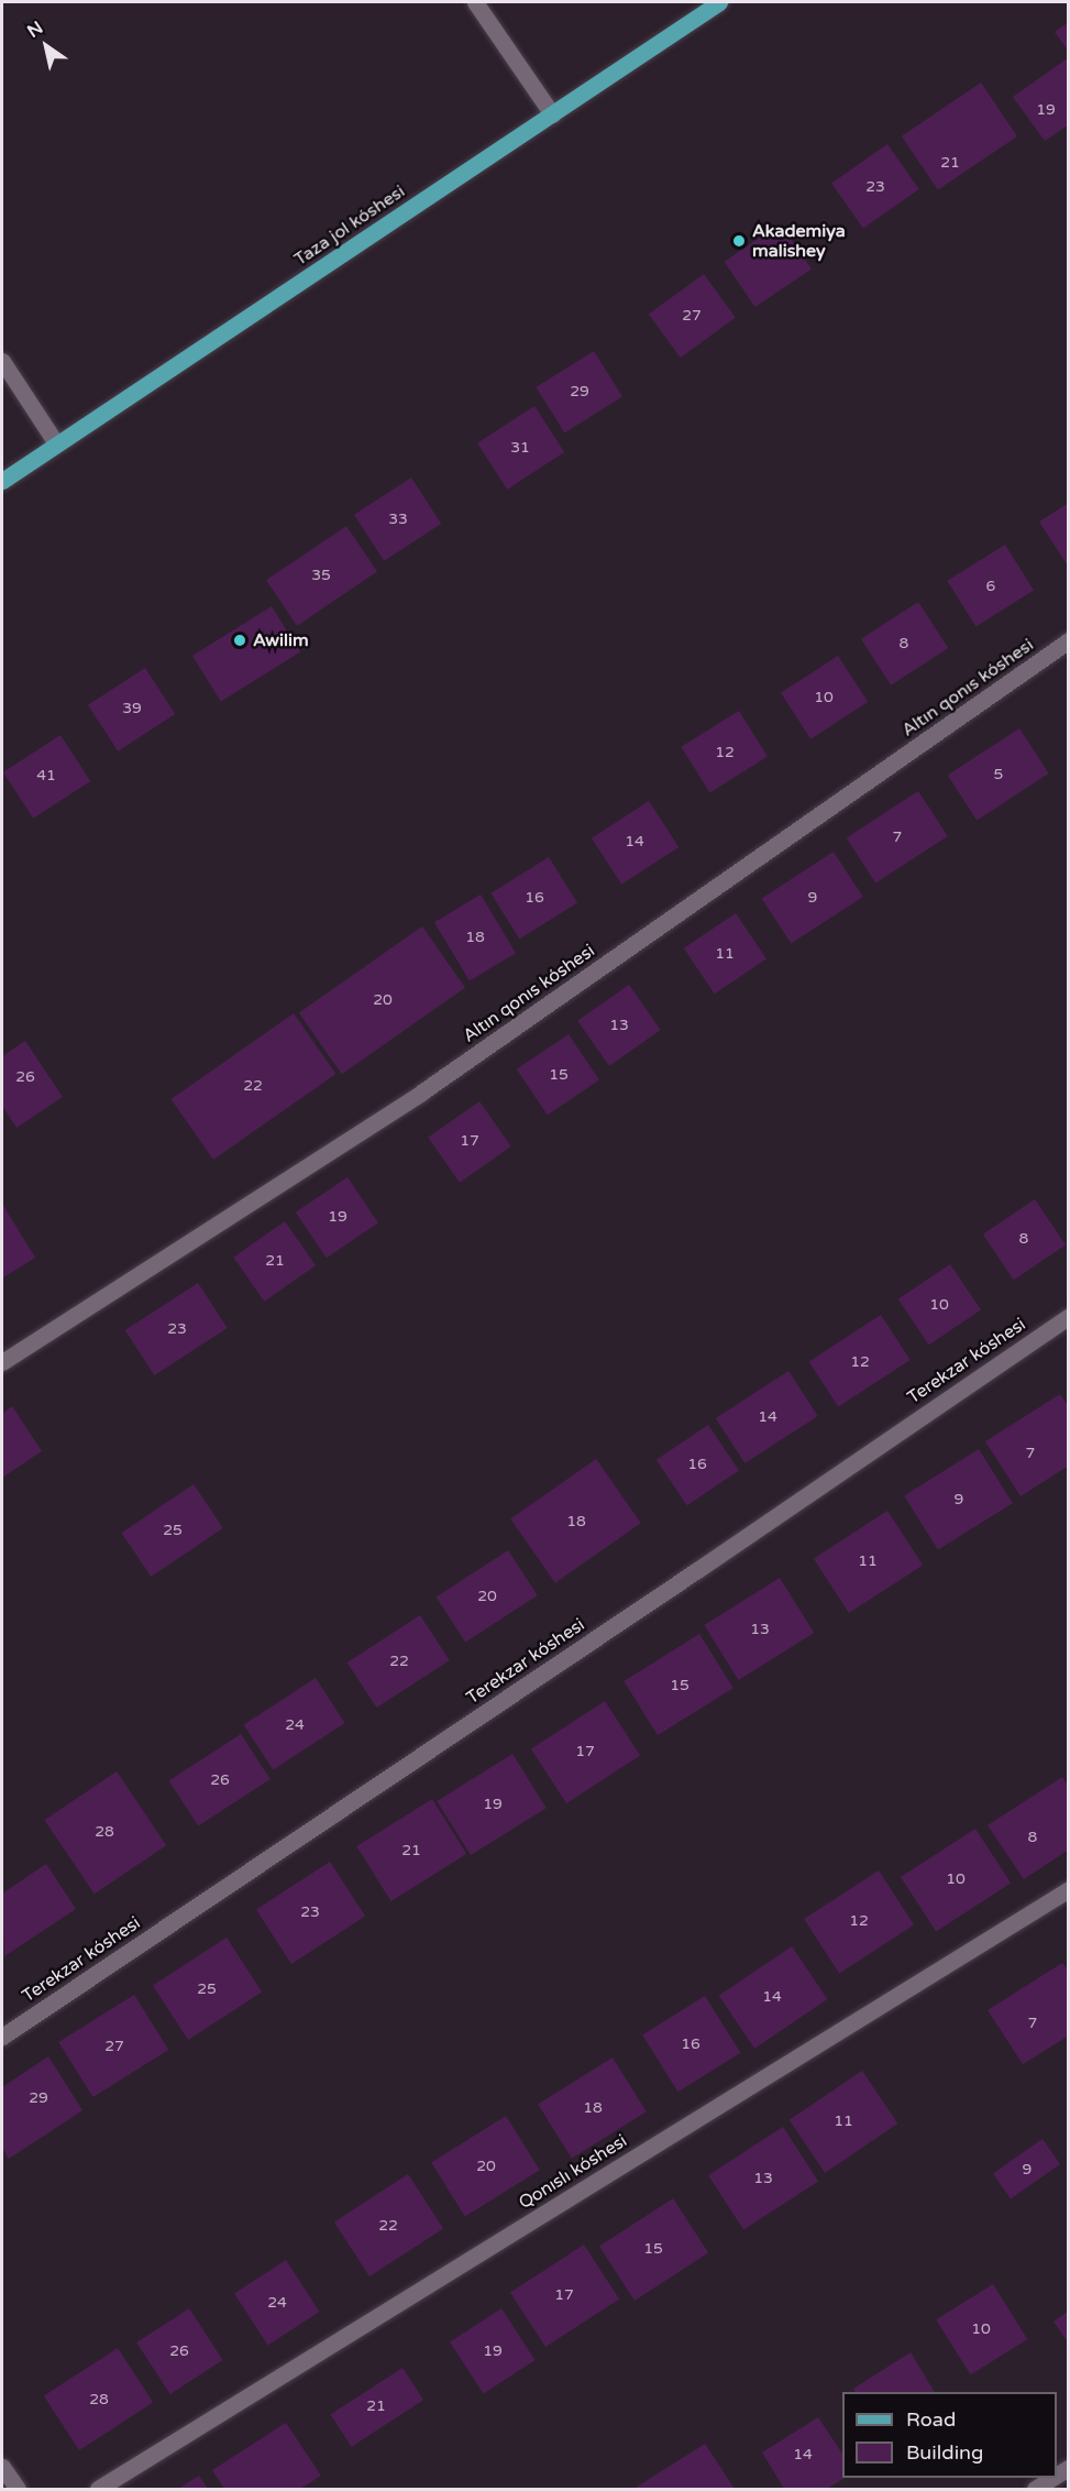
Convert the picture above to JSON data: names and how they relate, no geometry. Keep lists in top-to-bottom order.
{
  "streets": {
    "main road": ["Taza jol kóshesi"],
    "street": ["Altın qonıs kóshesi", "Terekzar kóshesi", "Qonıslı kóshesi"]
  },
  "places": ["Akademiya malishey", "Awilim"],
  "house_numbers": [
    "19",
    "21",
    "23",
    "27",
    "29",
    "31",
    "33",
    "35",
    "6",
    "8",
    "10",
    "39",
    "12",
    "5",
    "41",
    "7",
    "14",
    "16",
    "9",
    "18",
    "11",
    "20",
    "13",
    "15",
    "26",
    "22",
    "17",
    "19",
    "8",
    "21",
    "10",
    "23",
    "12",
    "14",
    "7",
    "16",
    "9",
    "18",
    "25",
    "11",
    "20",
    "13",
    "22",
    "15",
    "24",
    "17",
    "26",
    "19",
    "28",
    "8",
    "21",
    "10",
    "23",
    "12",
    "25",
    "14",
    "7",
    "16",
    "27",
    "29",
    "18",
    "11",
    "20",
    "9",
    "13",
    "22",
    "15",
    "17",
    "24",
    "10",
    "26",
    "19",
    "28",
    "21",
    "14"
  ],
  "legend": ["Road", "Building"],
  "north": "top left"
}
